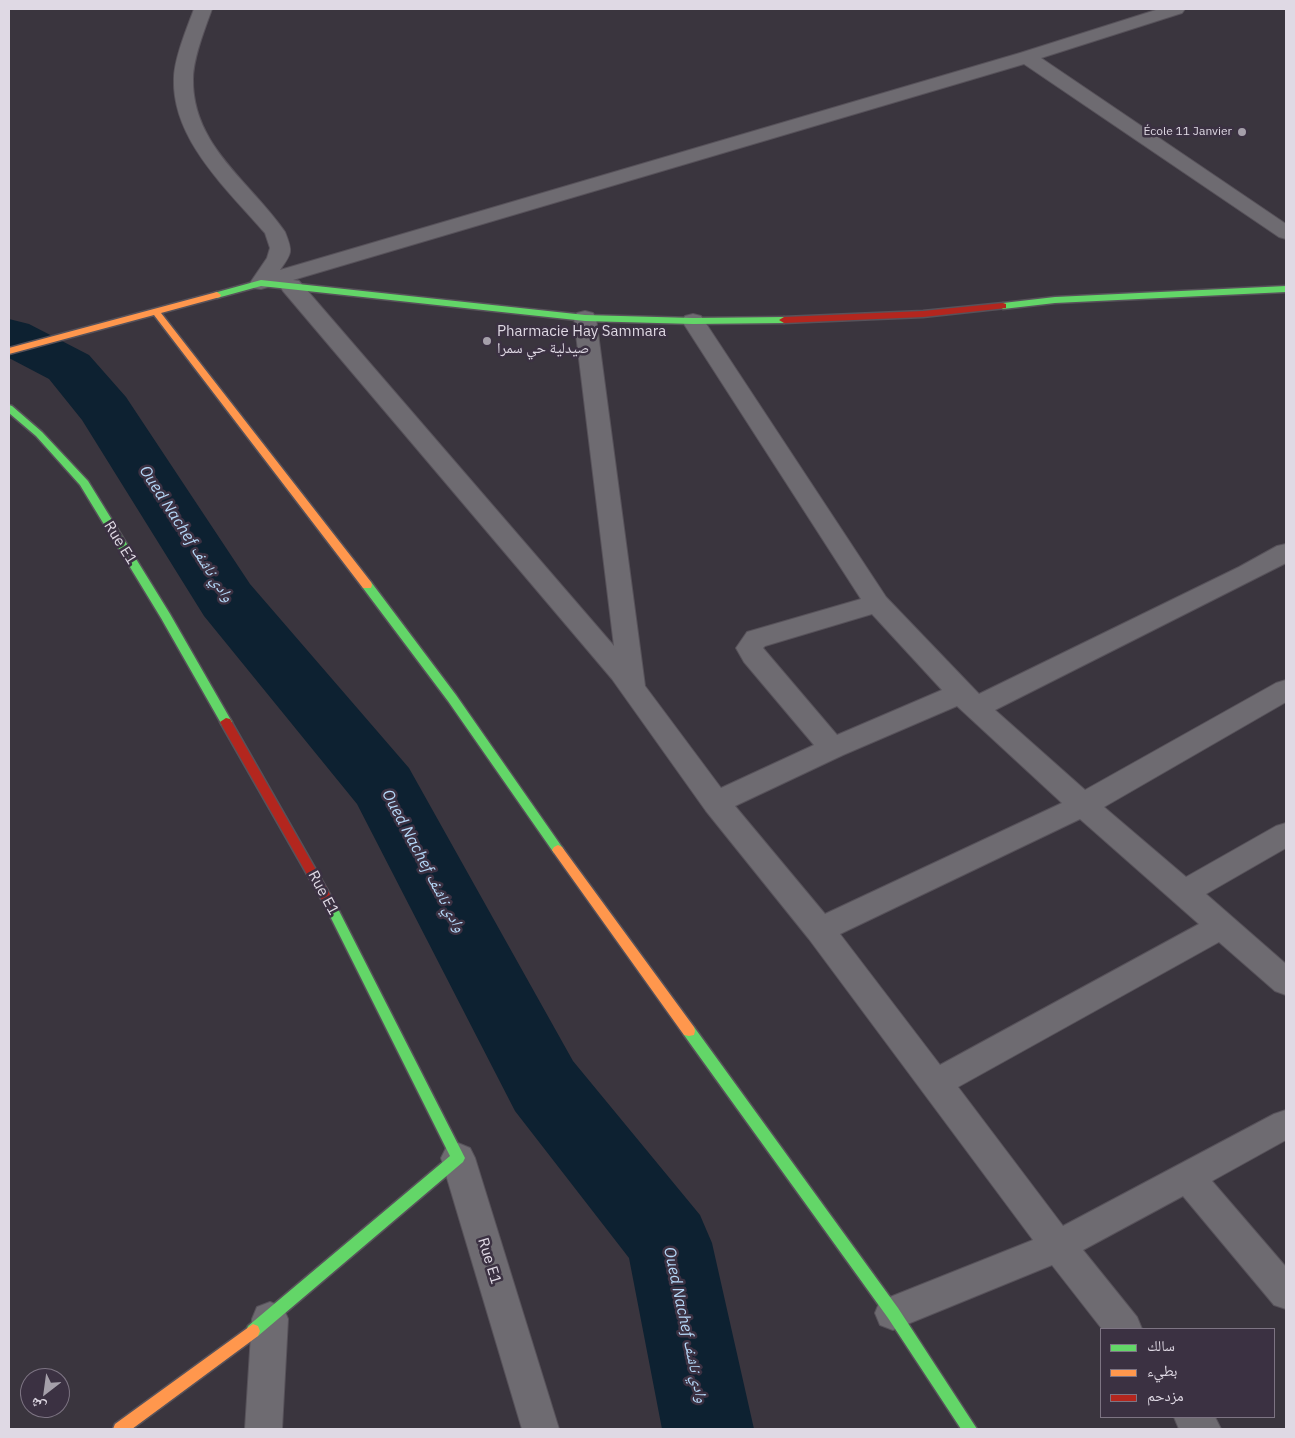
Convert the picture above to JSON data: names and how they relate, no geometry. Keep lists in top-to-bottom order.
{
  "streets": {
    "street": ["Rue E1"]
  },
  "water": ["Oued Nachef وادي ناشف"],
  "places": ["École 11 Janvier", "Pharmacie Hay Sammara صيدلية حي سمرا"],
  "legend": ["سالك", "بطيء", "مزدحم"],
  "north": "bottom left"
}
